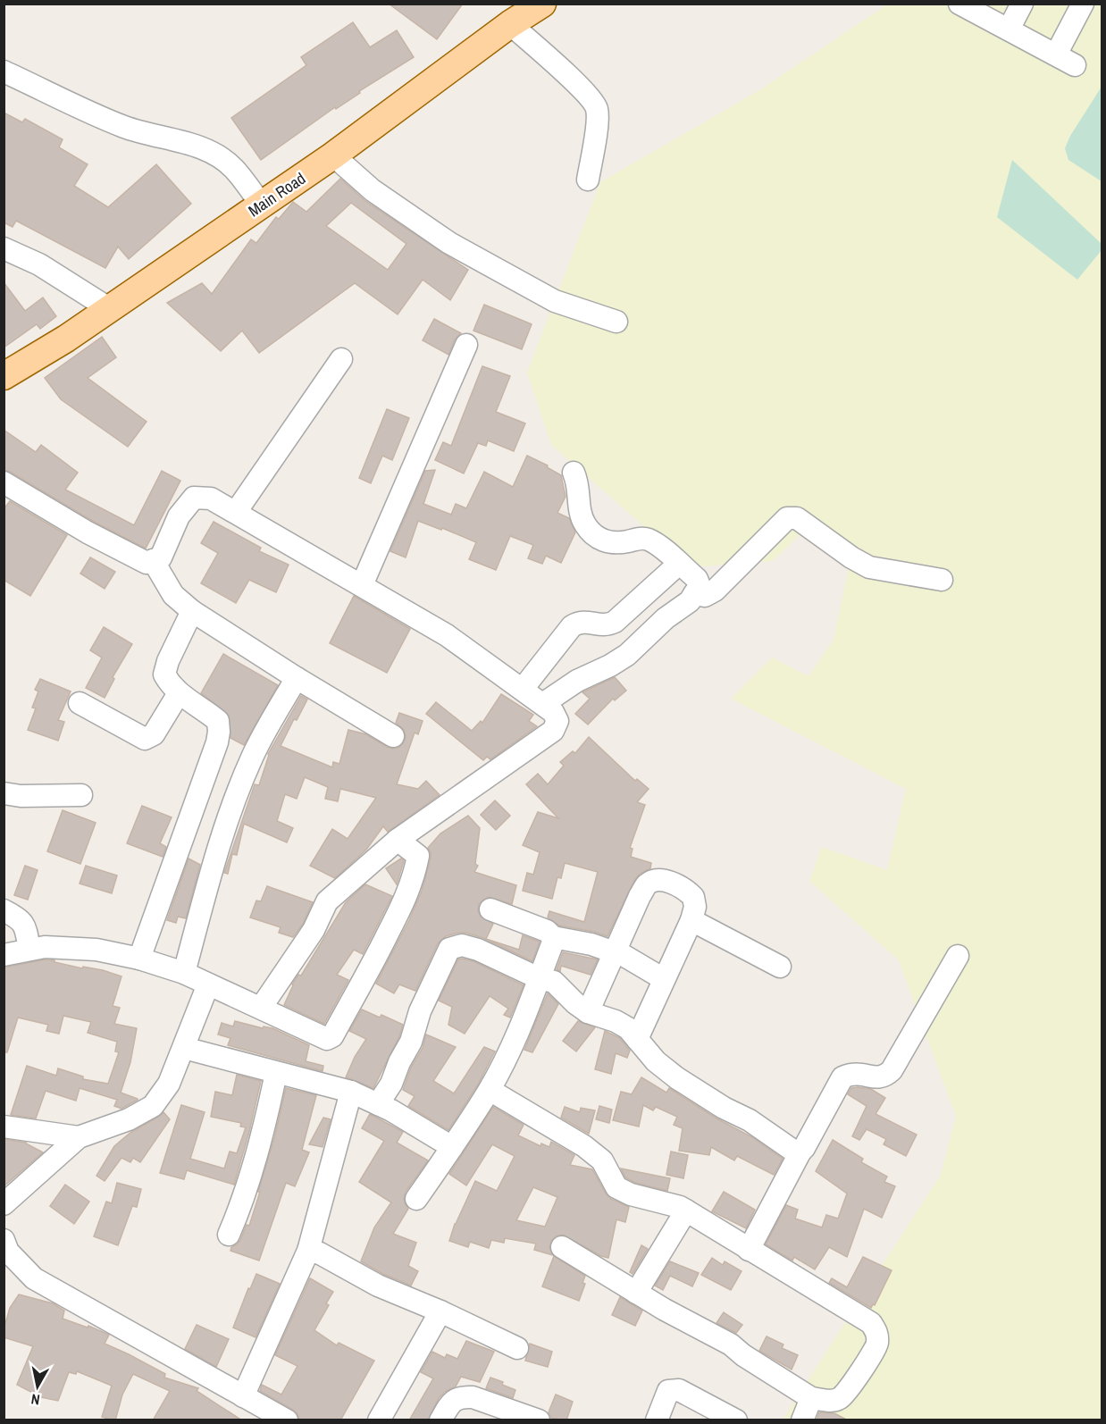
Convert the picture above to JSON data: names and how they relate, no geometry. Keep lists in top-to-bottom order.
{
  "streets": {
    "main road": ["Main Road"]
  },
  "north": "bottom"
}
